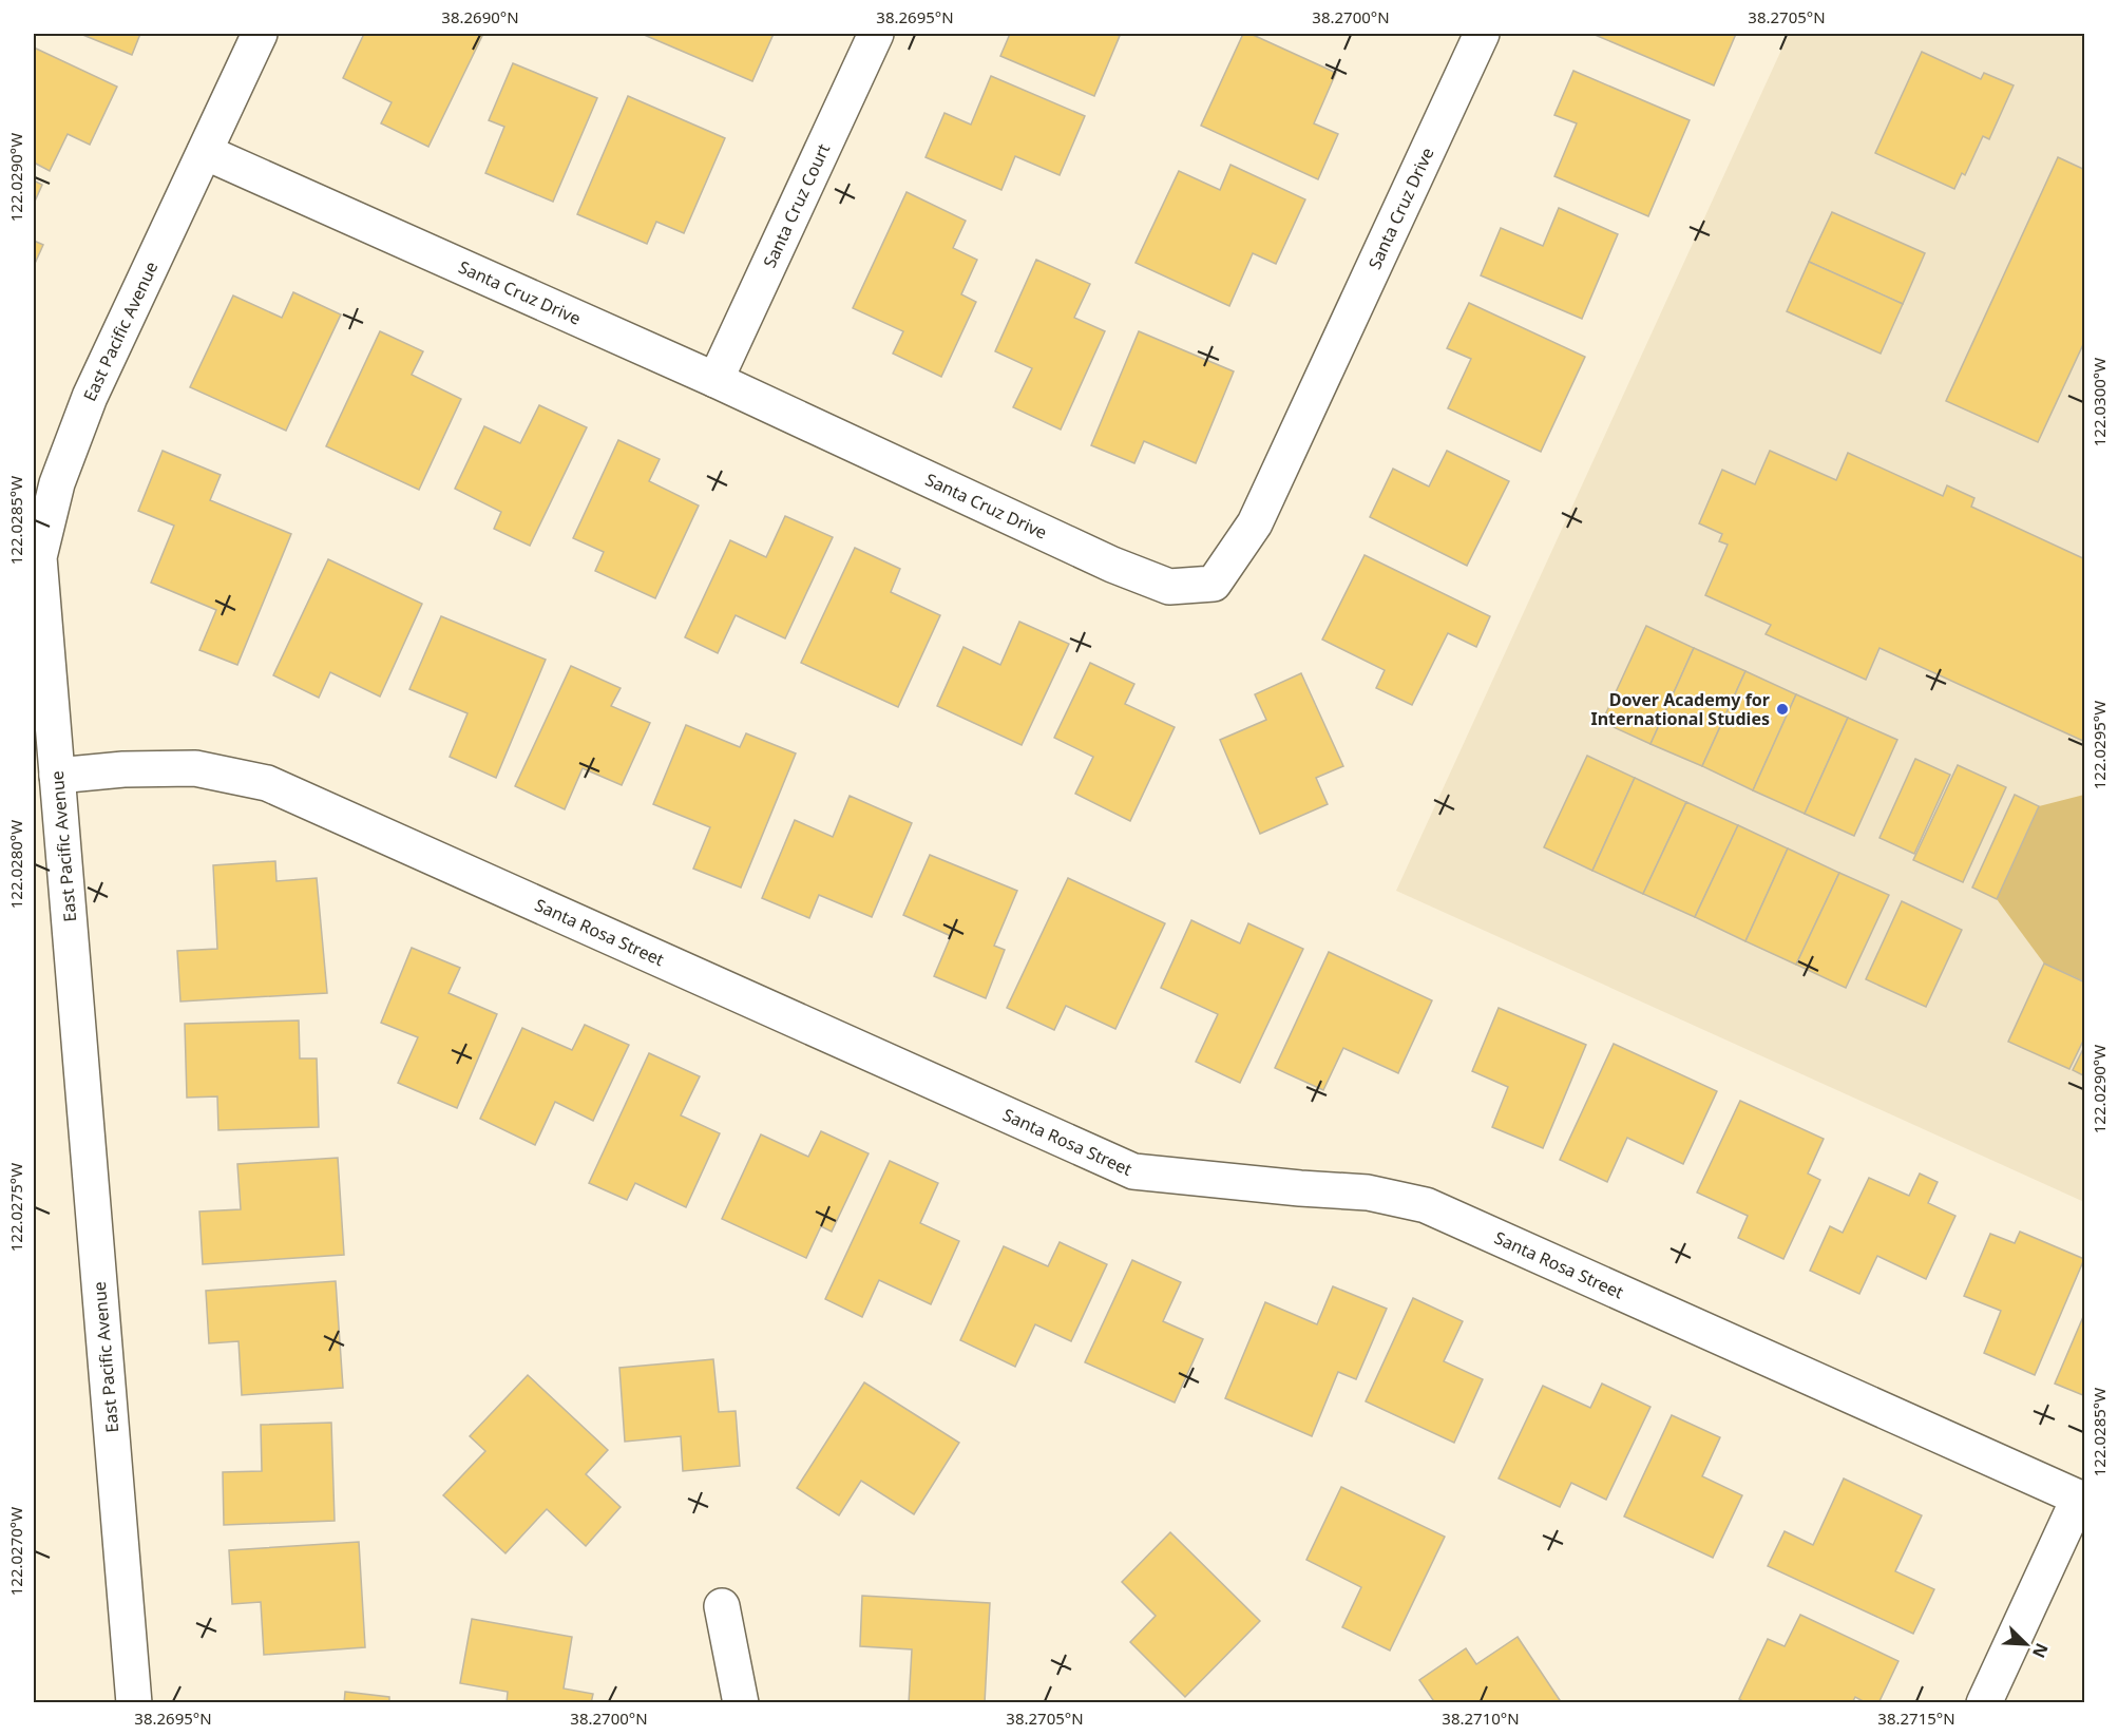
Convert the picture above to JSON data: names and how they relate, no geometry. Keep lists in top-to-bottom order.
{
  "streets": {
    "street": [
      "Santa Cruz Court",
      "Santa Cruz Drive",
      "East Pacific Avenue",
      "Santa Rosa Street"
    ]
  },
  "crossings": [
    ["Santa Cruz Court", "Santa Cruz Drive"],
    ["Santa Cruz Drive", "East Pacific Avenue"],
    ["East Pacific Avenue", "Santa Rosa Street"]
  ],
  "places": ["Dover Academy for International Studies"],
  "north": "bottom right",
  "coordinates": [
    "38.2690°N",
    "38.2695°N",
    "38.2700°N",
    "38.2705°N",
    "122.0290°W",
    "122.0300°W",
    "122.0285°W",
    "122.0295°W",
    "122.0280°W",
    "122.0275°W",
    "122.0270°W",
    "38.2710°N",
    "38.2715°N"
  ]
}
